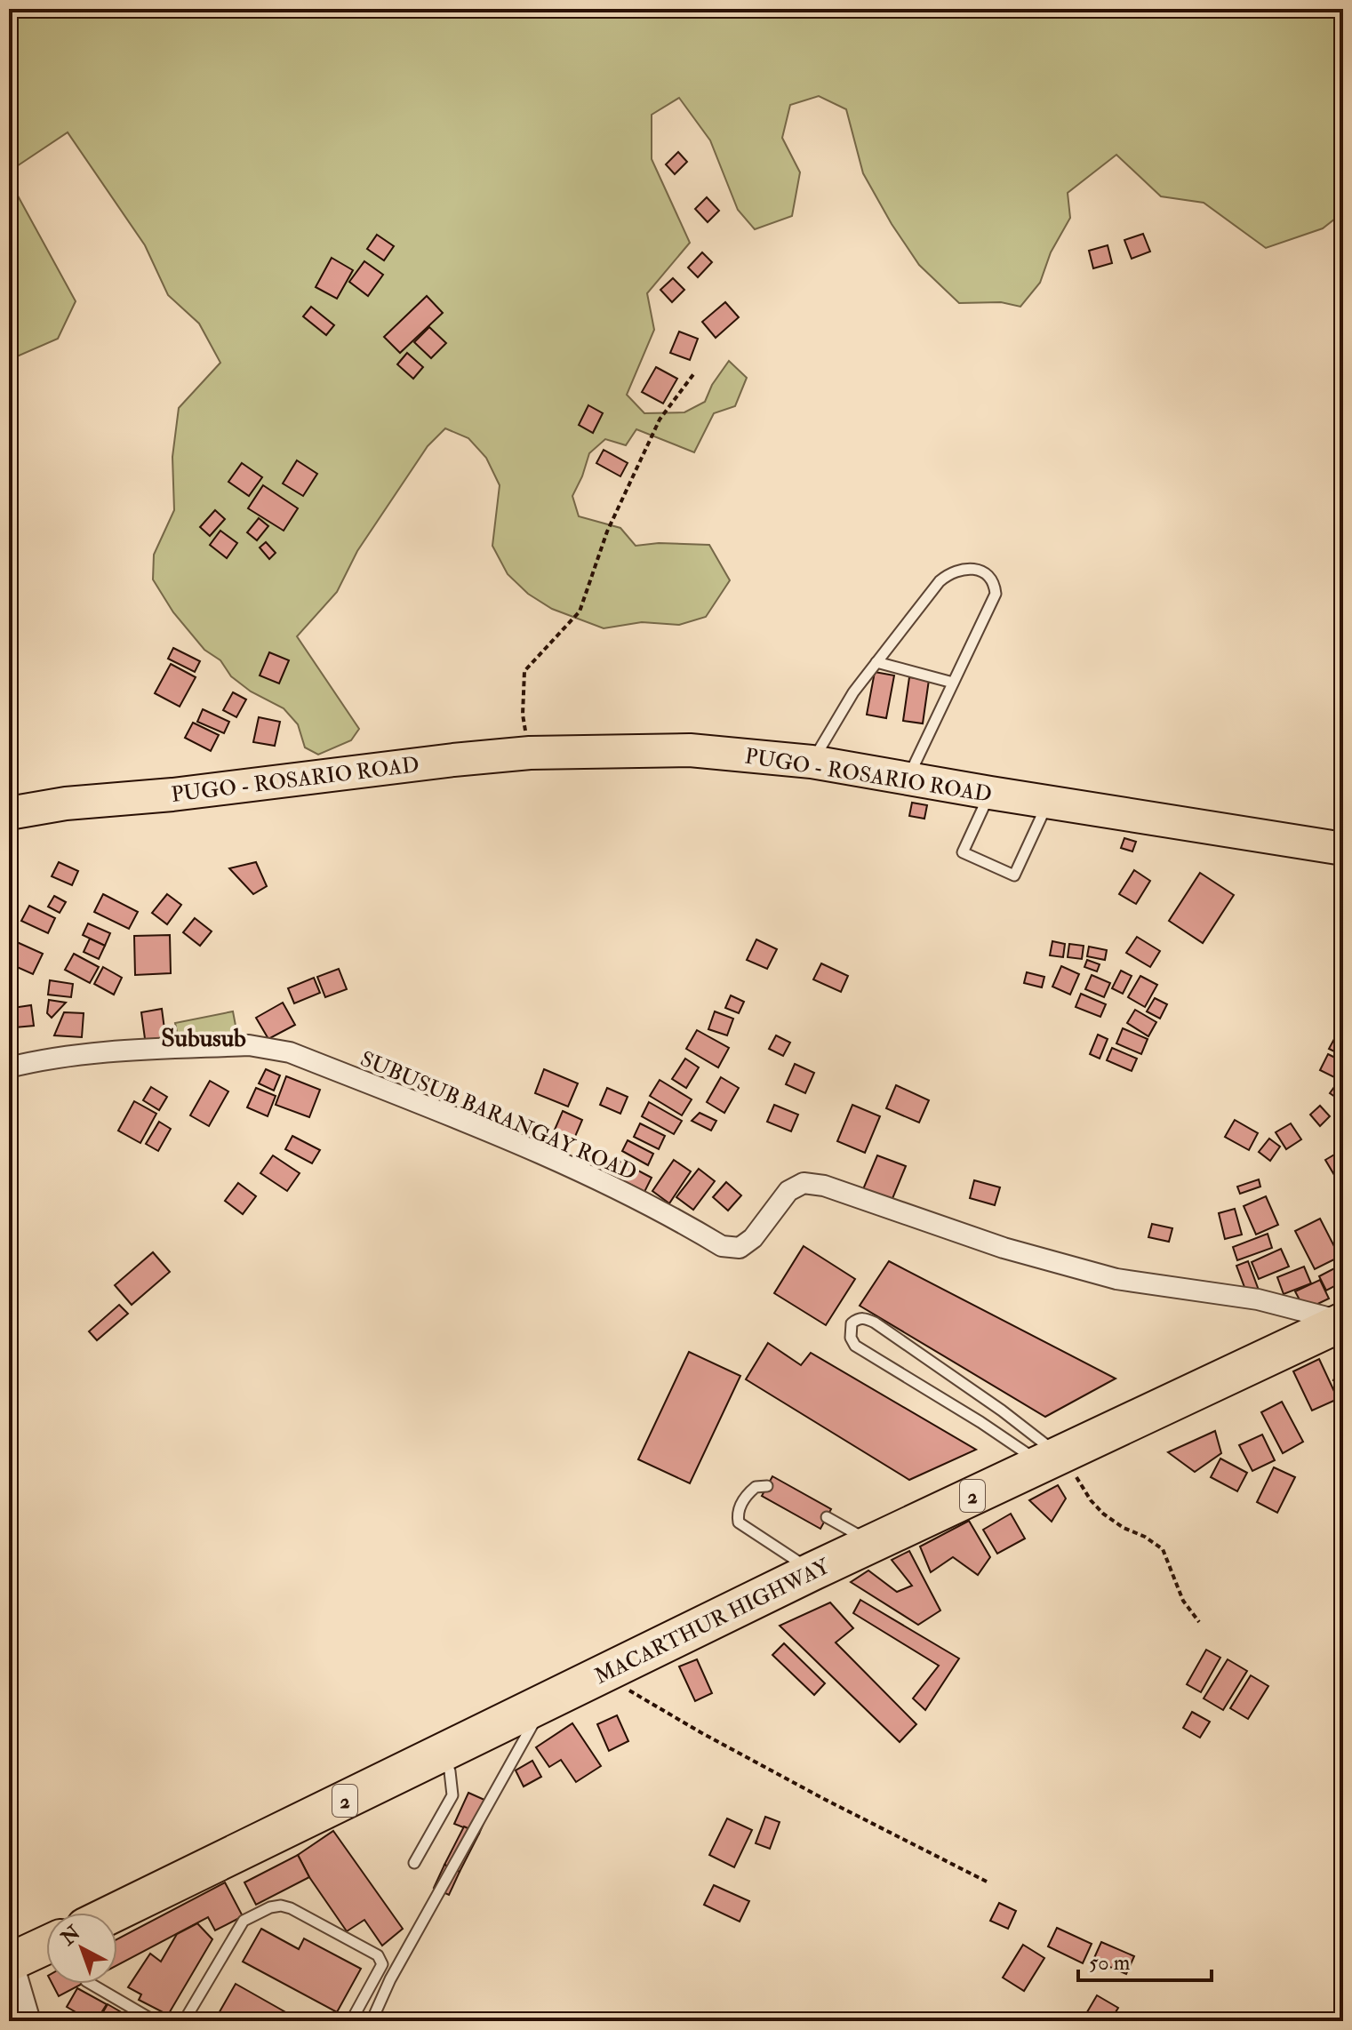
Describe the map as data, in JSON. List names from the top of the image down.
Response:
{
  "streets": {
    "highway": ["2", "MACARTHUR HIGHWAY"],
    "main road": ["PUGO - ROSARIO ROAD"],
    "street": ["SUBUSUB BARANGAY ROAD"]
  },
  "crossings": [
    ["SUBUSUB BARANGAY ROAD", "MACARTHUR HIGHWAY"]
  ],
  "districts": ["Subusub"],
  "scale_bar": "50 m",
  "north": "top left"
}
